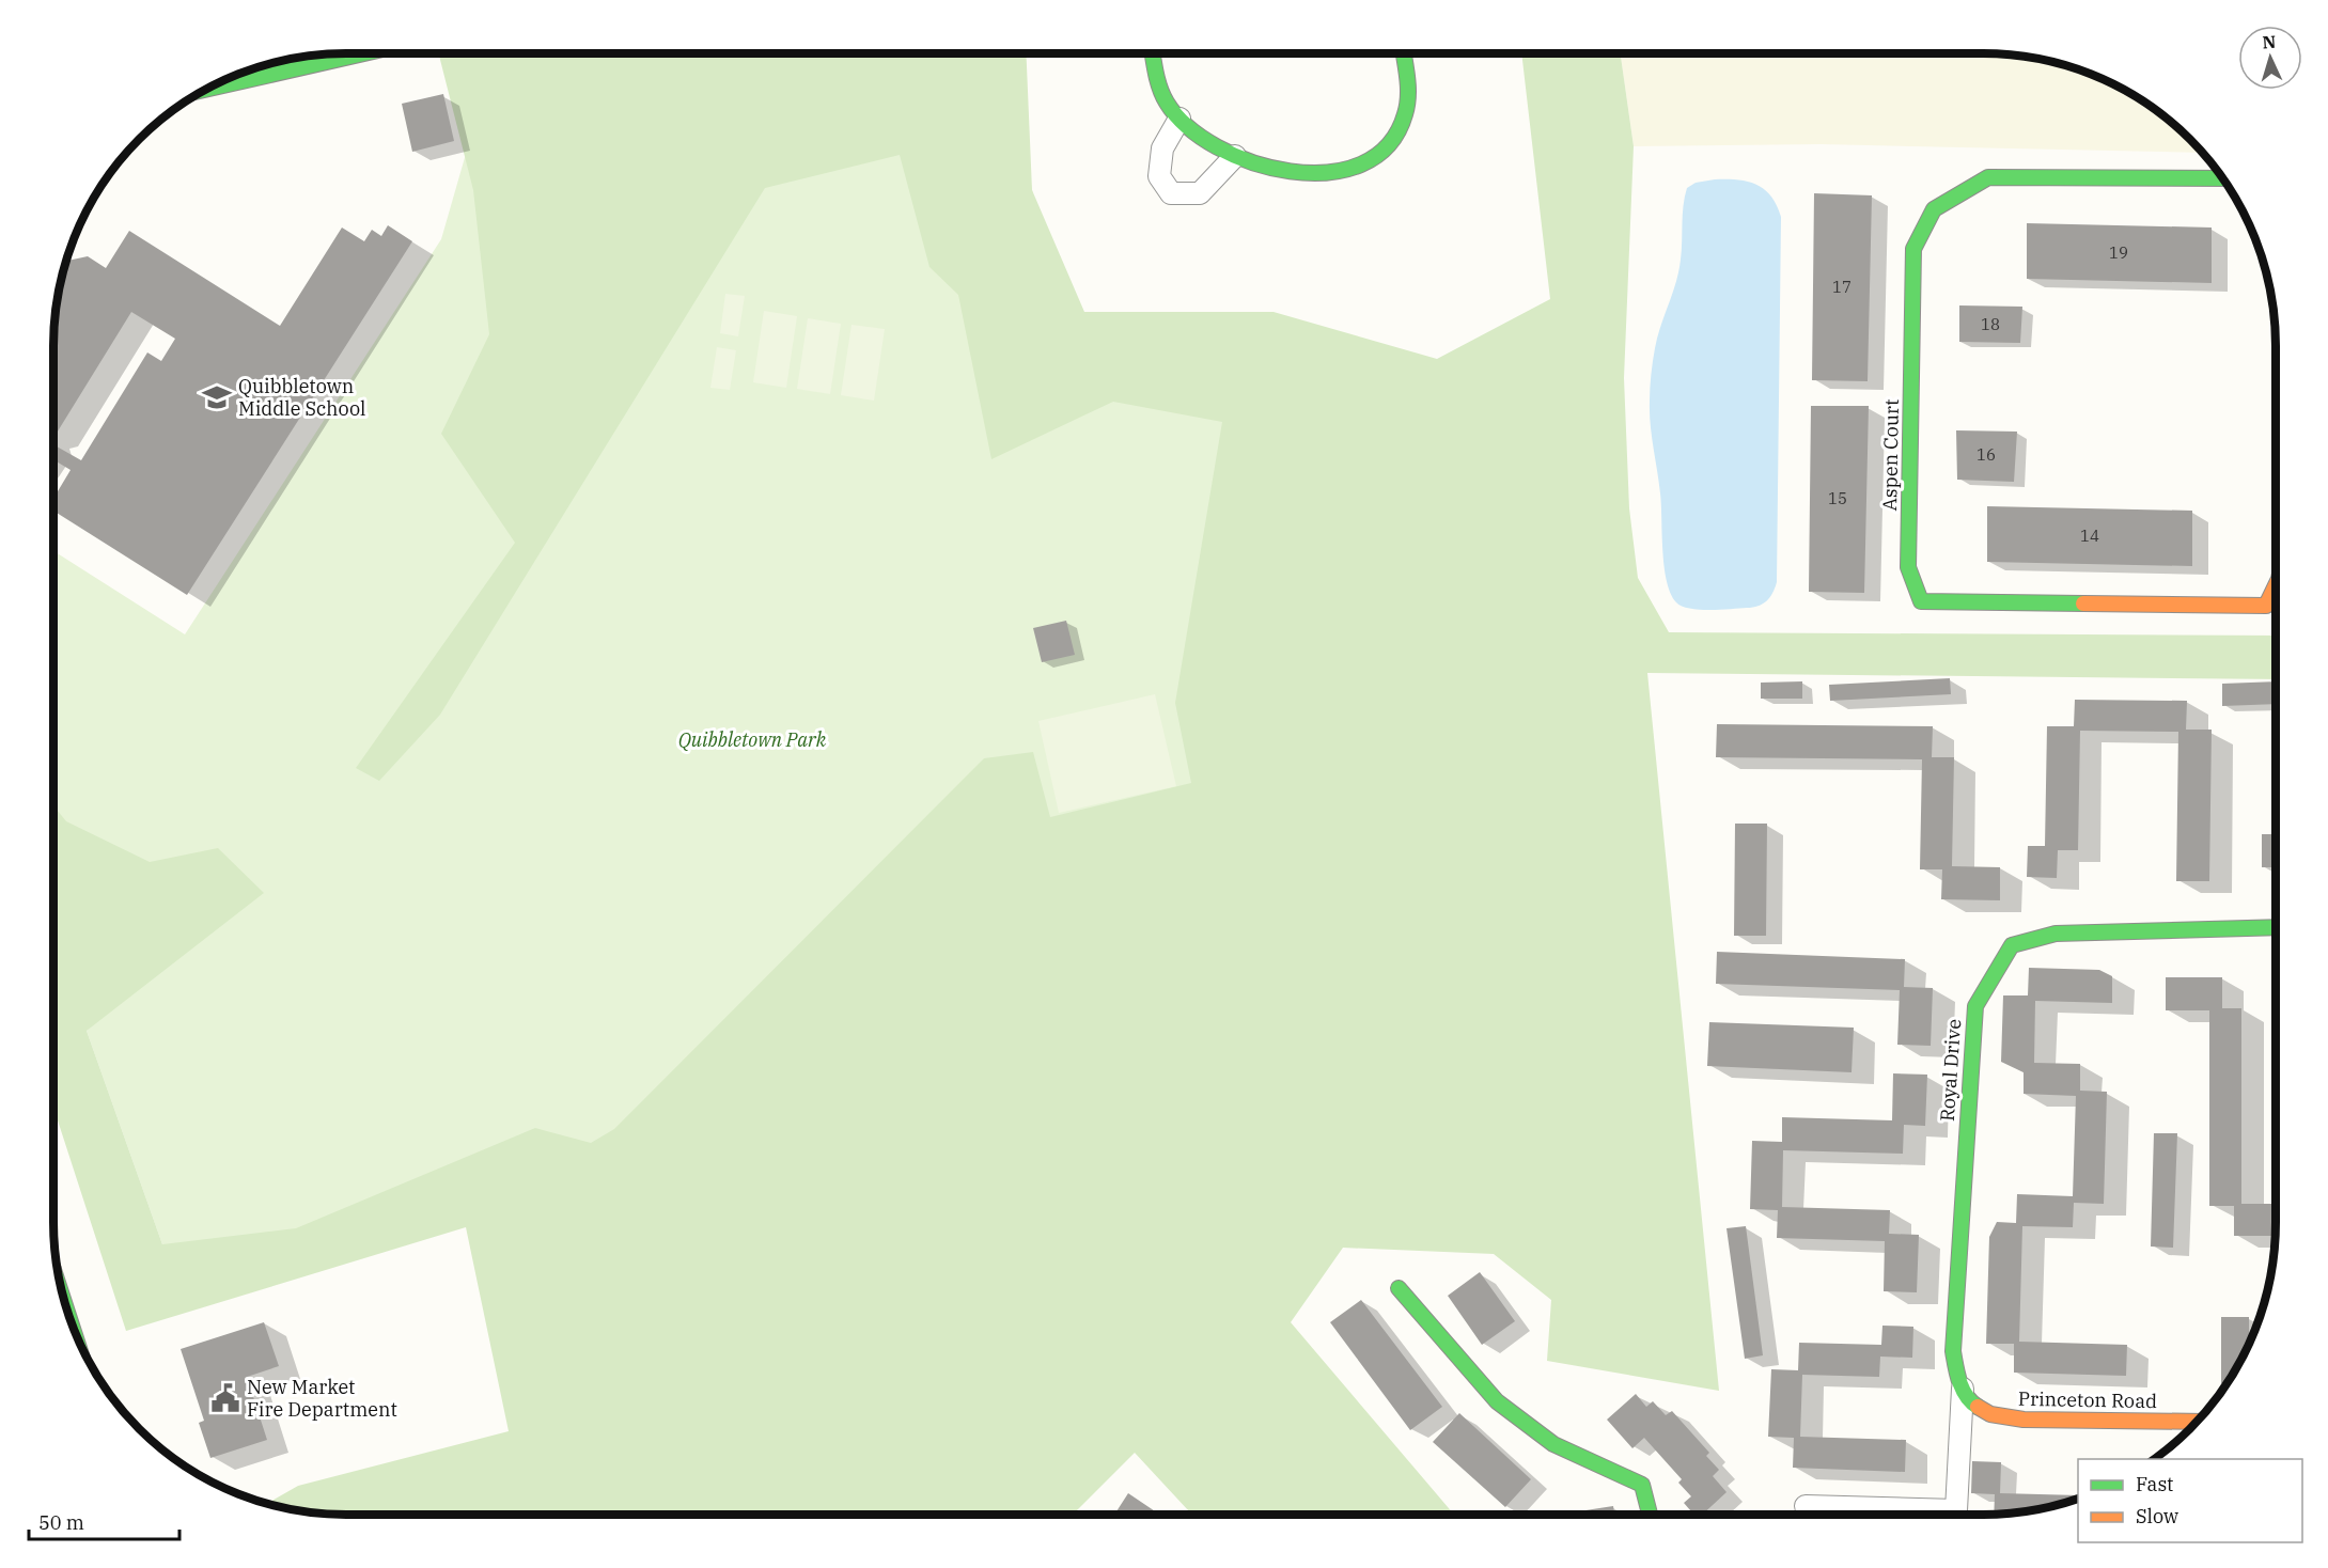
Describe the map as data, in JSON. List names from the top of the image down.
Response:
{
  "streets": {
    "street": ["Aspen Court", "Royal Drive", "Princeton Road"]
  },
  "crossings": [
    ["Royal Drive", "Princeton Road"]
  ],
  "parks": ["Quibbletown Park"],
  "places": {
    "school or university": ["Quibbletown Middle School"],
    "public building": ["New Market Fire Department"]
  },
  "house_numbers": [
    "19",
    "17",
    "18",
    "16",
    "15",
    "14"
  ],
  "legend": ["Fast", "Slow"],
  "scale_bar": "50 m",
  "north": "top"
}
